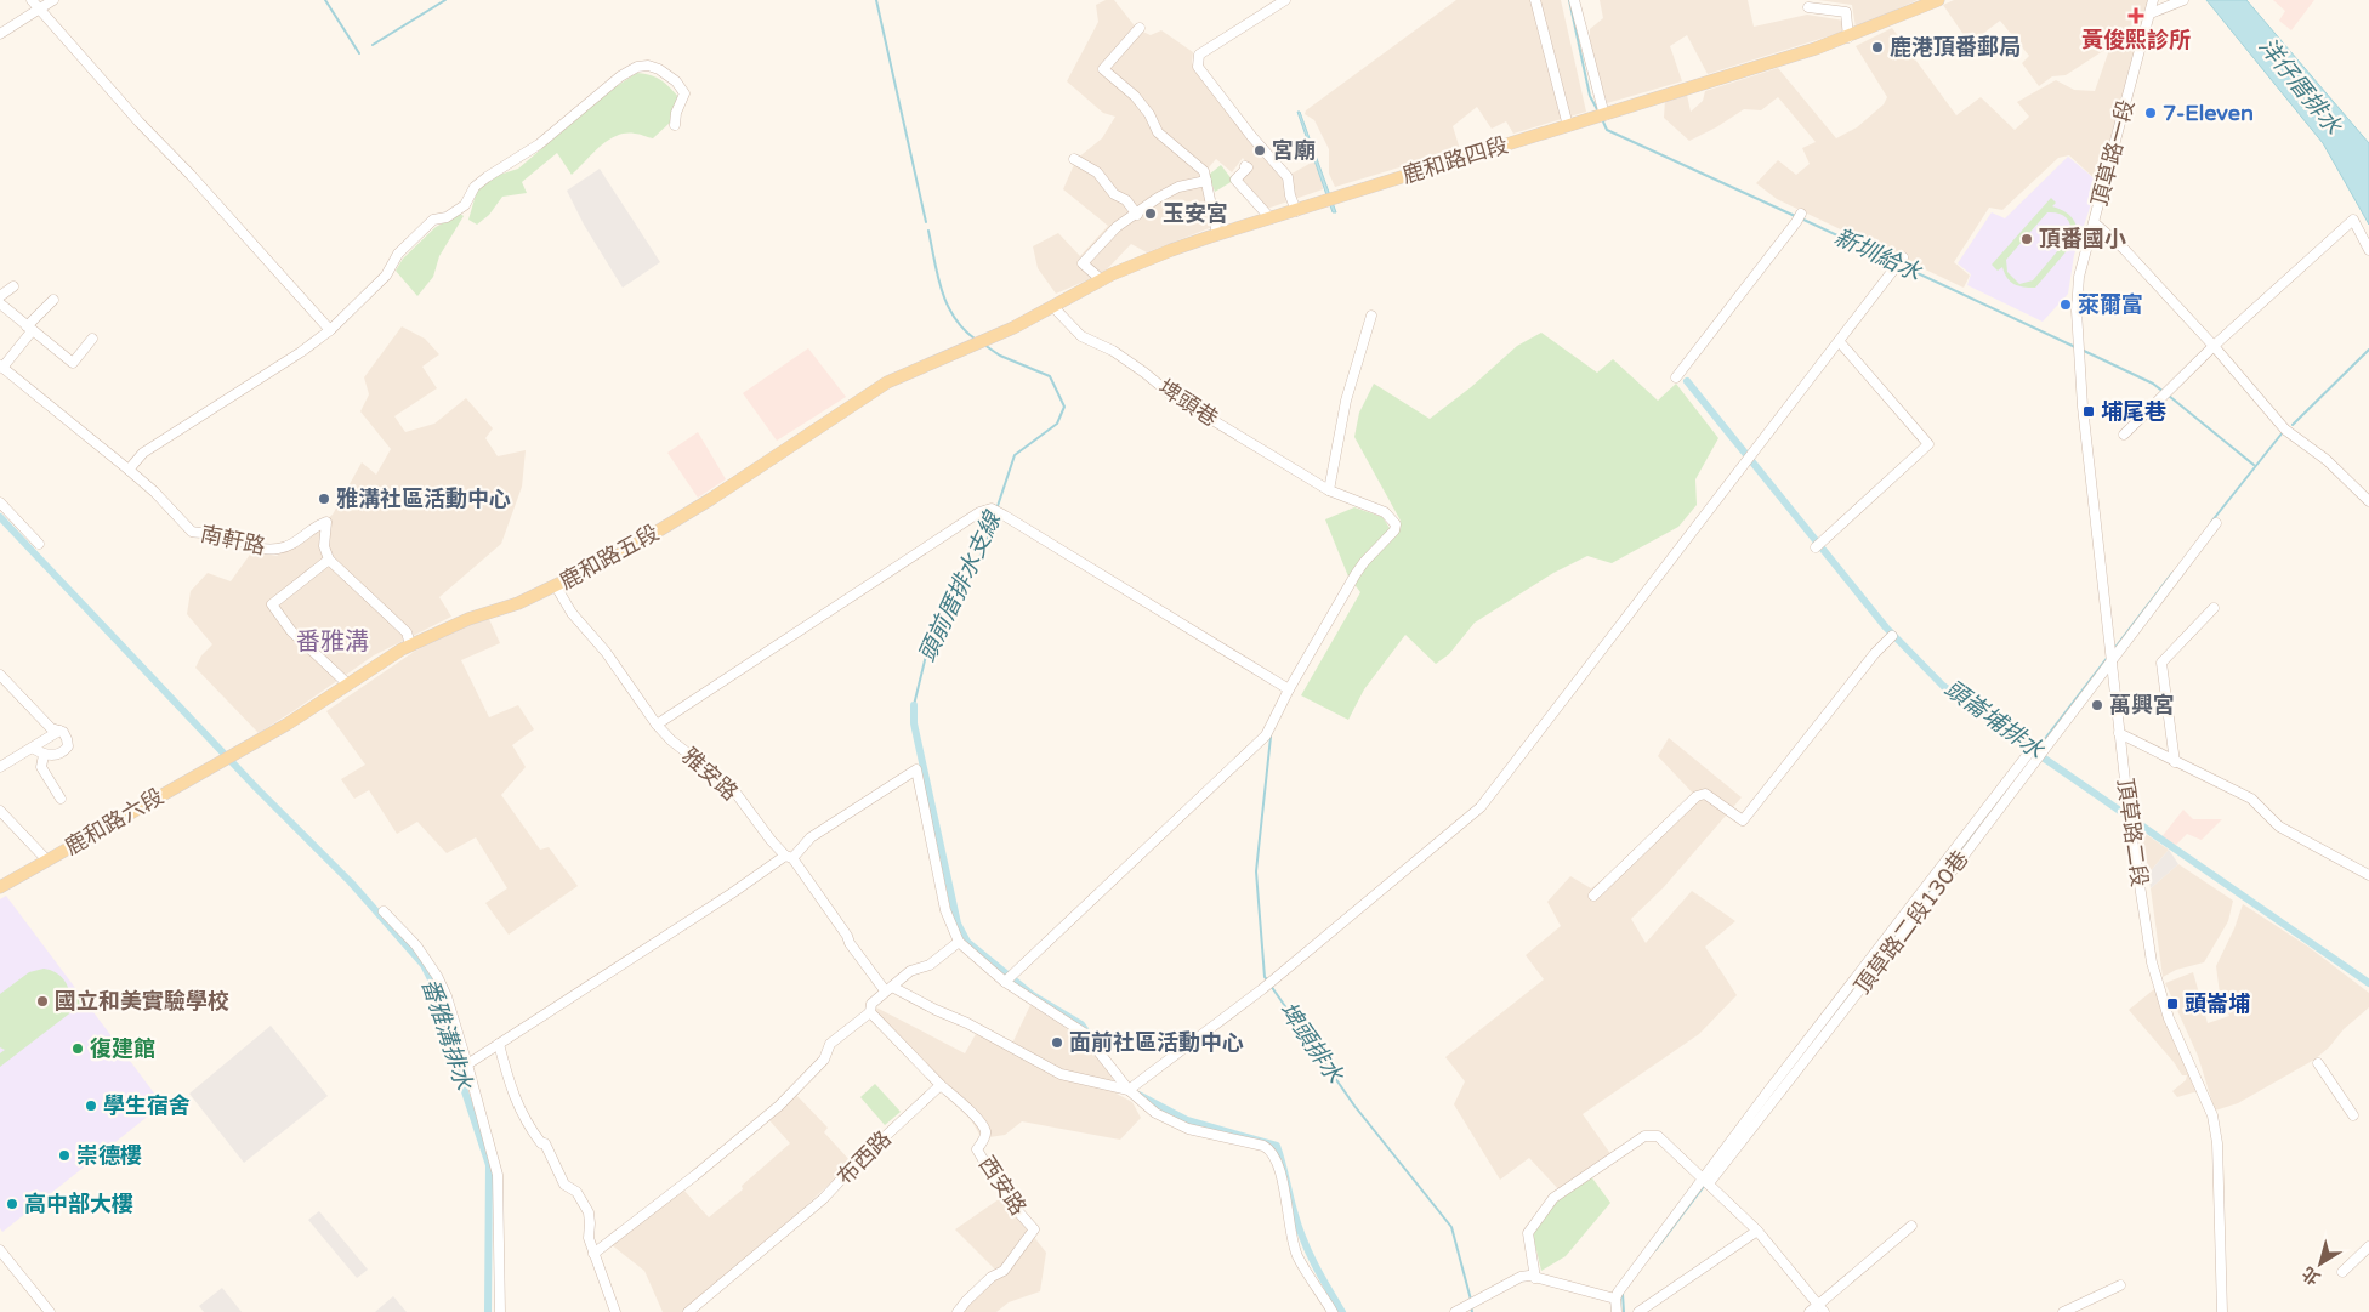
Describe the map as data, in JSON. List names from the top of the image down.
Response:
{
  "streets": {
    "main road": ["鹿和路四段", "鹿和路五段", "鹿和路六段"],
    "street": [
      "頂草路一段",
      "埤頭巷",
      "南軒路",
      "雅安路",
      "頂草路二段",
      "頂草路二段130巷",
      "布西路",
      "西安路"
    ]
  },
  "crossings": [
    ["頂草路一段", "頂草路二段"],
    ["鹿和路四段", "埤頭巷"],
    ["鹿和路四段", "鹿和路五段"],
    ["鹿和路五段", "雅安路"],
    ["鹿和路五段", "鹿和路六段"],
    ["頂草路二段", "頂草路二段130巷"],
    ["布西路", "西安路"]
  ],
  "districts": ["番雅溝"],
  "water": [
    "洋仔厝排水",
    "新圳給水",
    "頭前厝排水支線",
    "頭崙埔排水",
    "番雅溝排水",
    "埤頭排水"
  ],
  "places": {
    "health": ["黃俊熙診所"],
    "other": [
      "鹿港頂番郵局",
      "7-Eleven",
      "宮廟",
      "玉安宮",
      "頂番國小",
      "萊爾富",
      "雅溝社區活動中心",
      "萬興宮",
      "國立和美實驗學校",
      "面前社區活動中心",
      "復建館",
      "學生宿舍",
      "崇德樓",
      "高中部大樓"
    ],
    "transit": ["埔尾巷", "頭崙埔"]
  },
  "north": "bottom left"
}
